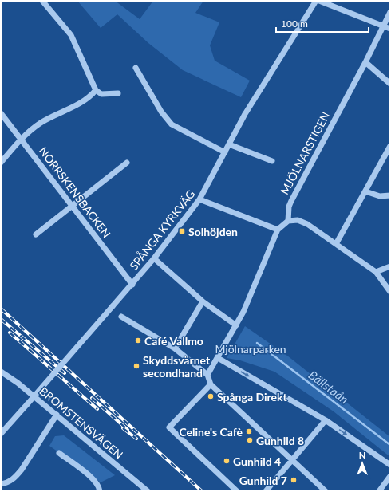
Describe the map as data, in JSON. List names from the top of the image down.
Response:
{
  "streets": {
    "street": [
      "MJÖLNARSTIGEN",
      "NORRSKENSBACKEN",
      "SPÅNGA KYRKVÄG",
      "BROMSTENSVÄGEN"
    ]
  },
  "crossings": [
    ["NORRSKENSBACKEN", "SPÅNGA KYRKVÄG"]
  ],
  "water": ["Bällstaån"],
  "parks": ["Mjölnarparken"],
  "places": {
    "transit": ["Solhöjden"],
    "other": [
      "Café Vallmo",
      "Skyddsvärnet secondhand",
      "Spånga Direkt",
      "Celine's Cafè",
      "Gunhild 8",
      "Gunhild 4",
      "Gunhild 7"
    ]
  },
  "scale_bar": "100 m",
  "north": "top"
}
